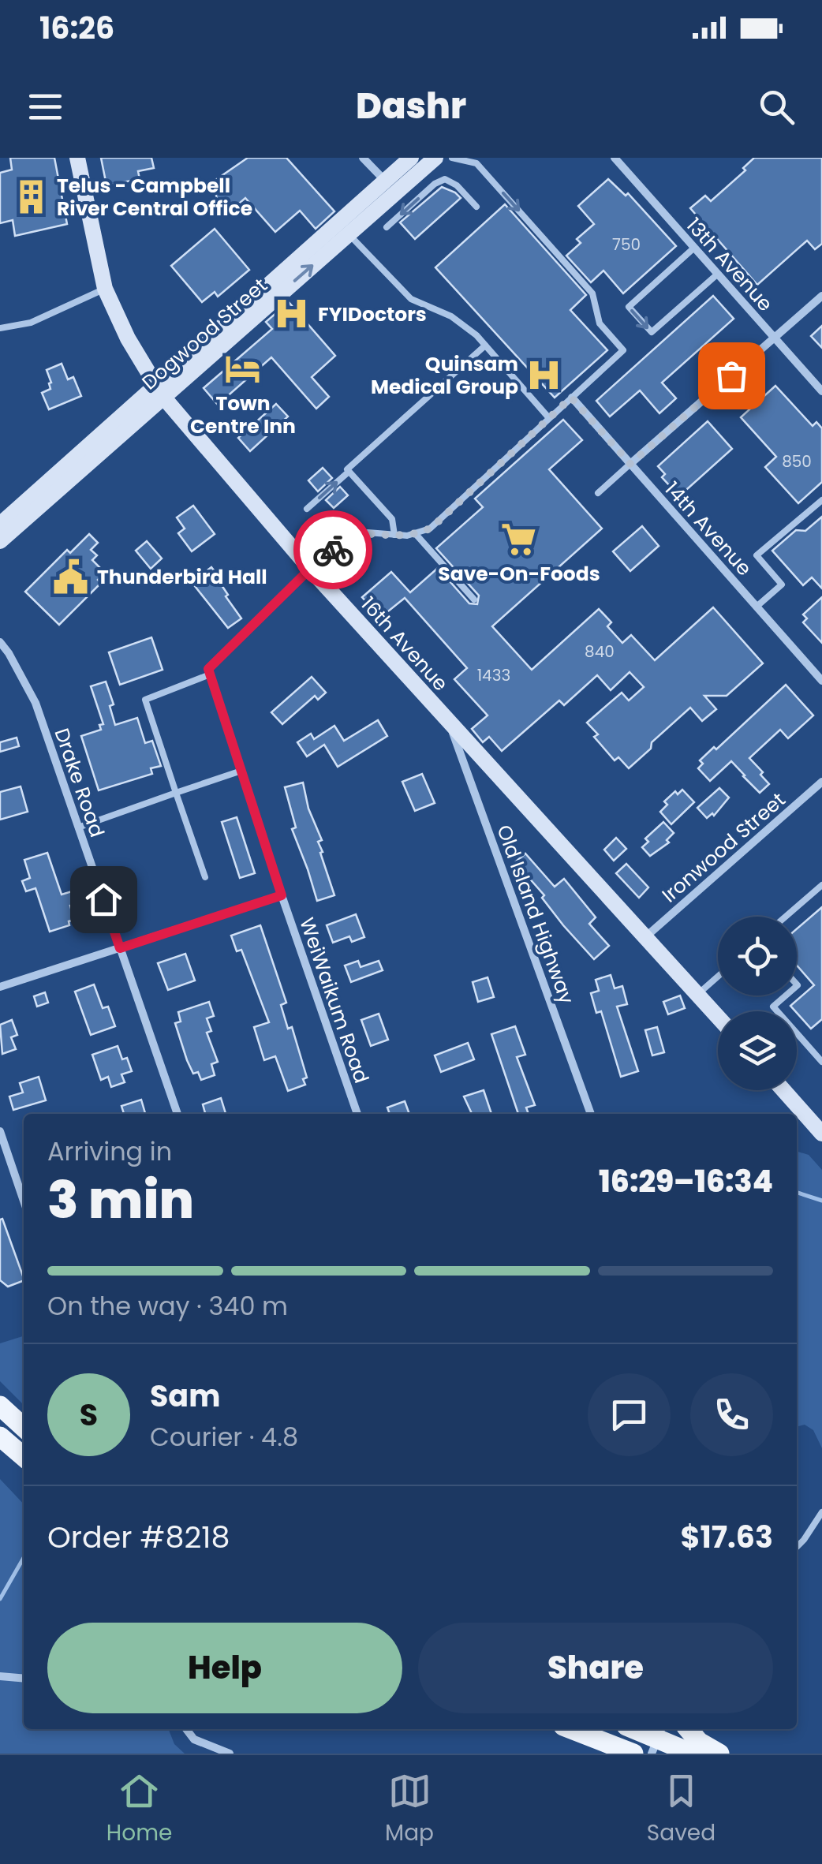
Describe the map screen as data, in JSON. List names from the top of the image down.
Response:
{
  "streets": {
    "street": [
      "13th Avenue",
      "Dogwood Street",
      "14th Avenue",
      "16th Avenue",
      "Drake Road",
      "Ironwood Street",
      "Old Island Highway",
      "WeiWaikum Road"
    ]
  },
  "crossings": [
    ["Dogwood Street", "16th Avenue"],
    ["16th Avenue", "Ironwood Street"],
    ["16th Avenue", "Old Island Highway"]
  ],
  "places": {
    "building": ["Telus - Campbell River Central Office"],
    "hospital": ["FYIDoctors", "Quinsam Medical Group"],
    "hotel": ["Town Centre Inn"],
    "supermarket": ["Save-On-Foods"],
    "public building": ["Thunderbird Hall"]
  },
  "house_numbers": [
    "750",
    "850",
    "840",
    "1433"
  ],
  "page": {
    "status": "16:26",
    "header": "Dashr",
    "heading": ["3 min", "Arriving in", "16:29–16:34"],
    "panel": [
      "Sam",
      "Courier · 4.8",
      "Order #8218",
      "$17.63"
    ],
    "bar": "On the way · 340 m",
    "round": "S",
    "buttons": ["Help", "Share"],
    "tabs": ["Home", "Map", "Saved"]
  }
}
